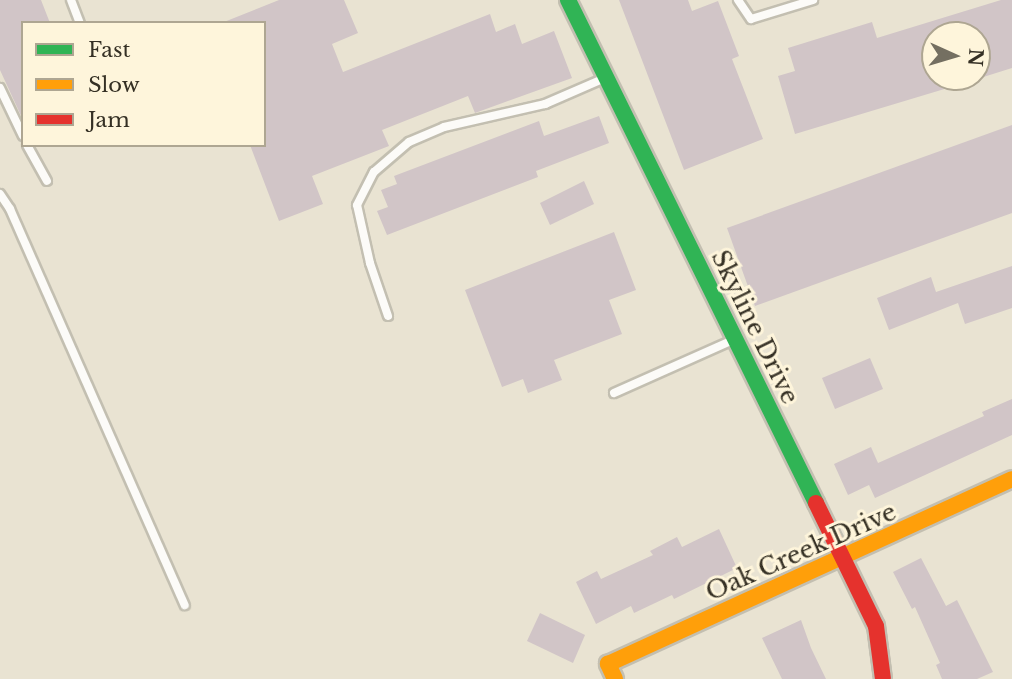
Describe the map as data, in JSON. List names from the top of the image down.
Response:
{
  "streets": {
    "street": ["Skyline Drive", "Oak Creek Drive"]
  },
  "crossings": [
    ["Skyline Drive", "Oak Creek Drive"]
  ],
  "legend": ["Fast", "Slow", "Jam"],
  "north": "right"
}
